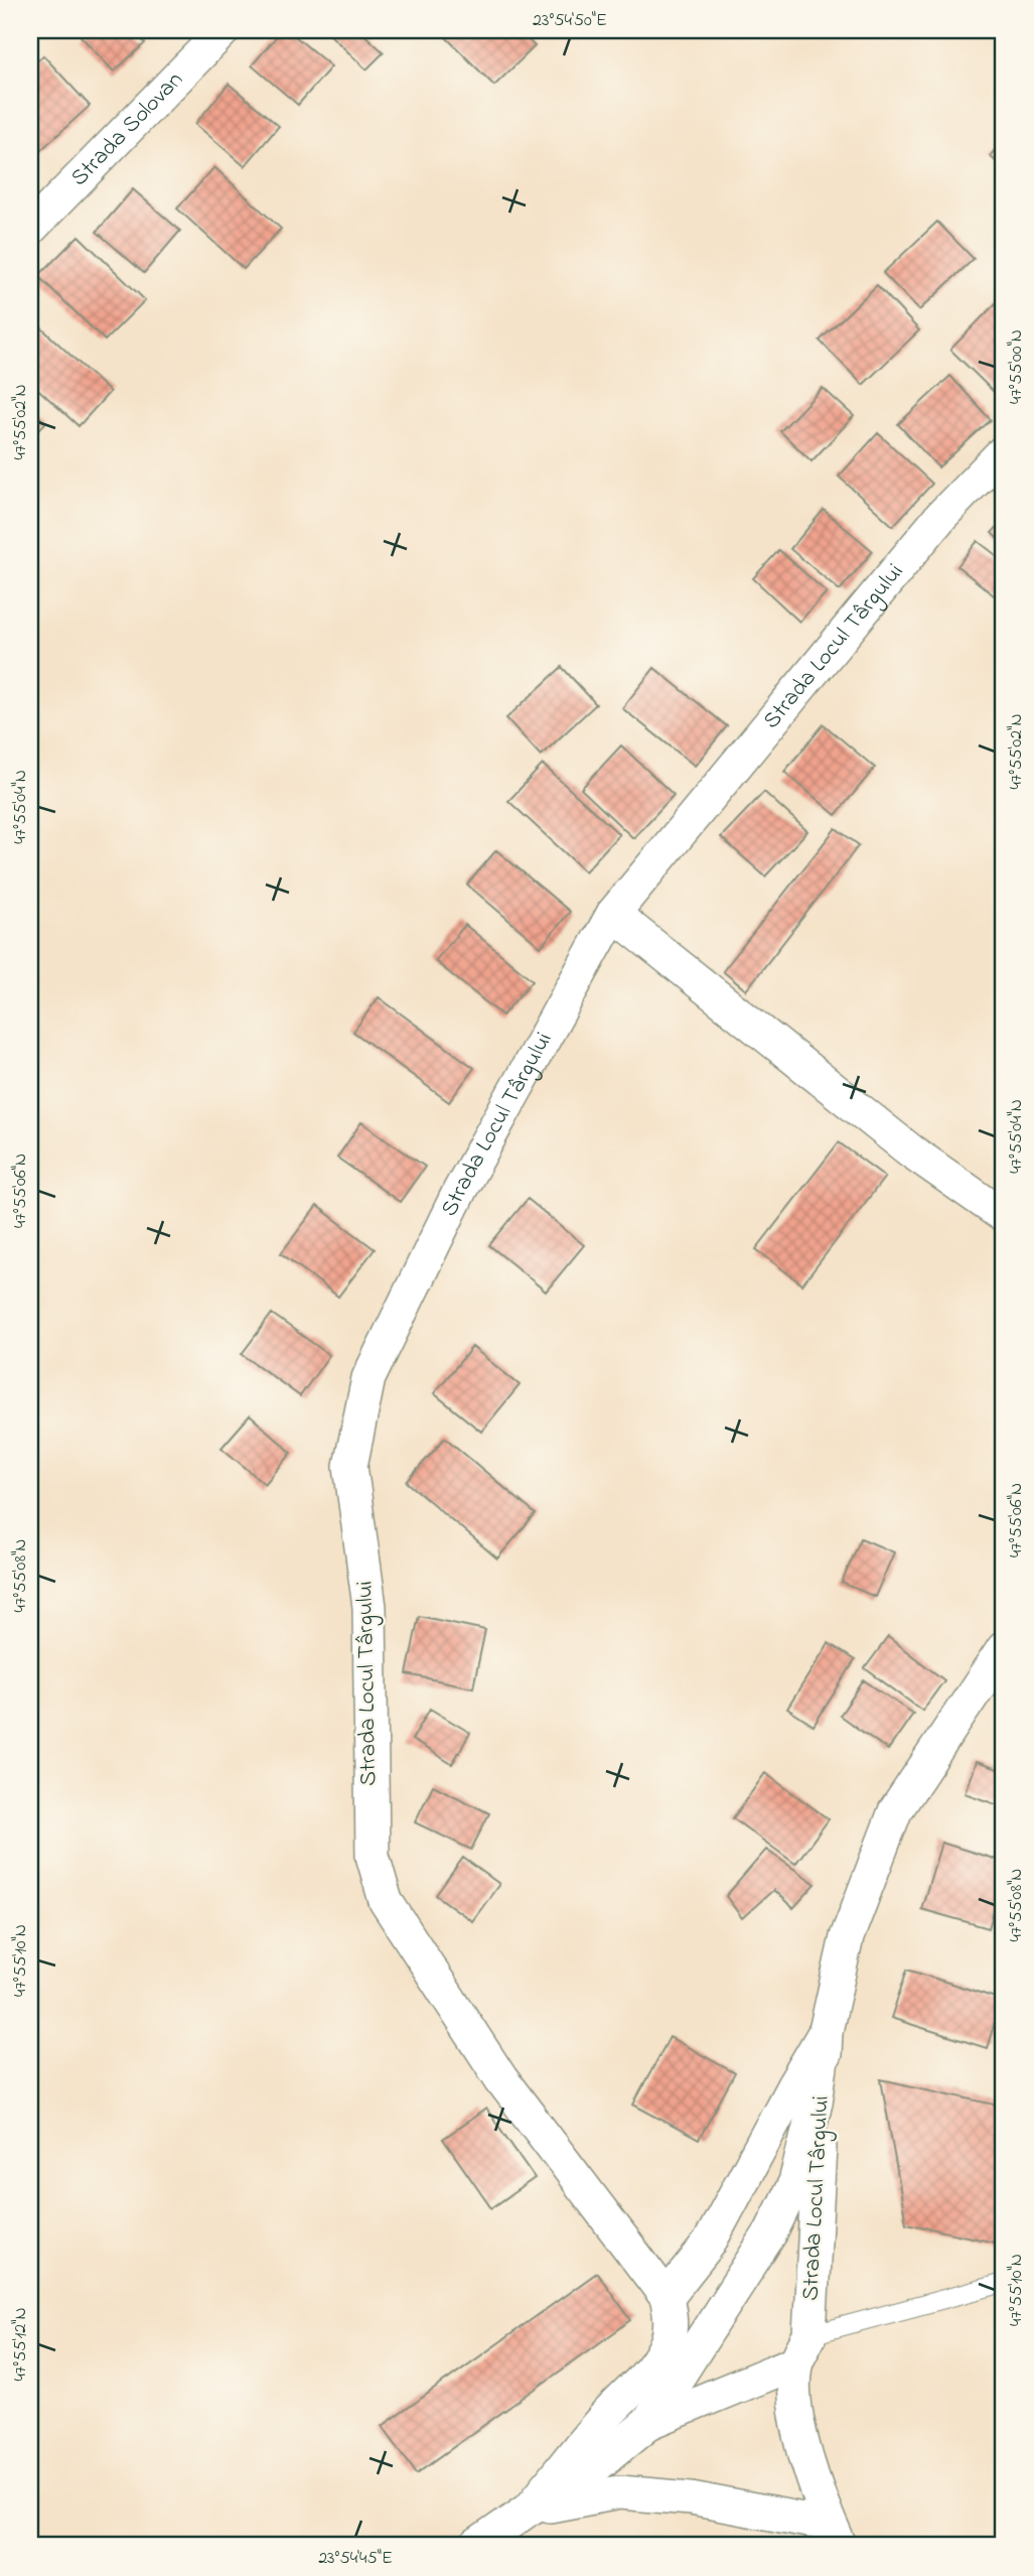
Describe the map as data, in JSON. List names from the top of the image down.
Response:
{
  "streets": {
    "street": ["Strada Solovan", "Strada Locul Târgului"]
  },
  "coordinates": [
    "23°54'50\"E",
    "47°55'00\"N",
    "47°55'02\"N",
    "47°55'04\"N",
    "47°55'06\"N",
    "47°55'08\"N",
    "47°55'10\"N",
    "47°55'12\"N",
    "23°54'45\"E"
  ]
}
